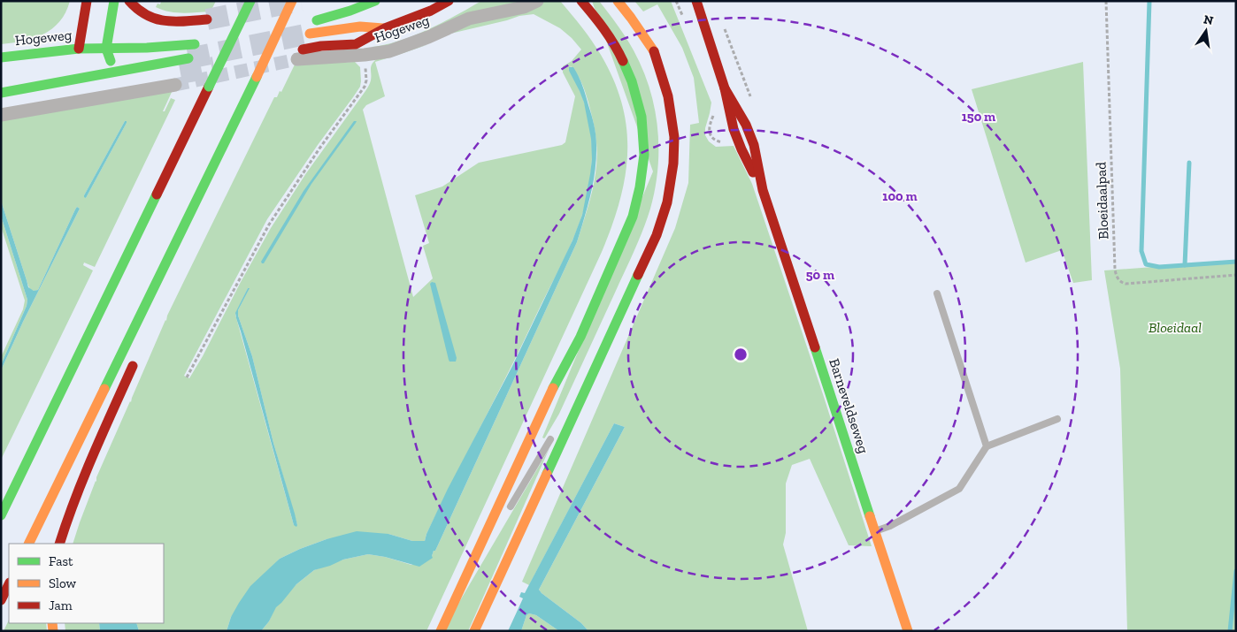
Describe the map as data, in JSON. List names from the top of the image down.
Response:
{
  "streets": {
    "main road": ["Hogeweg", "Barneveldseweg"],
    "path": ["Bloeidaalpad"]
  },
  "parks": ["Bloeidaal"],
  "legend": ["Fast", "Slow", "Jam"],
  "north": "top",
  "rings": ["150 m", "100 m", "50 m"]
}
